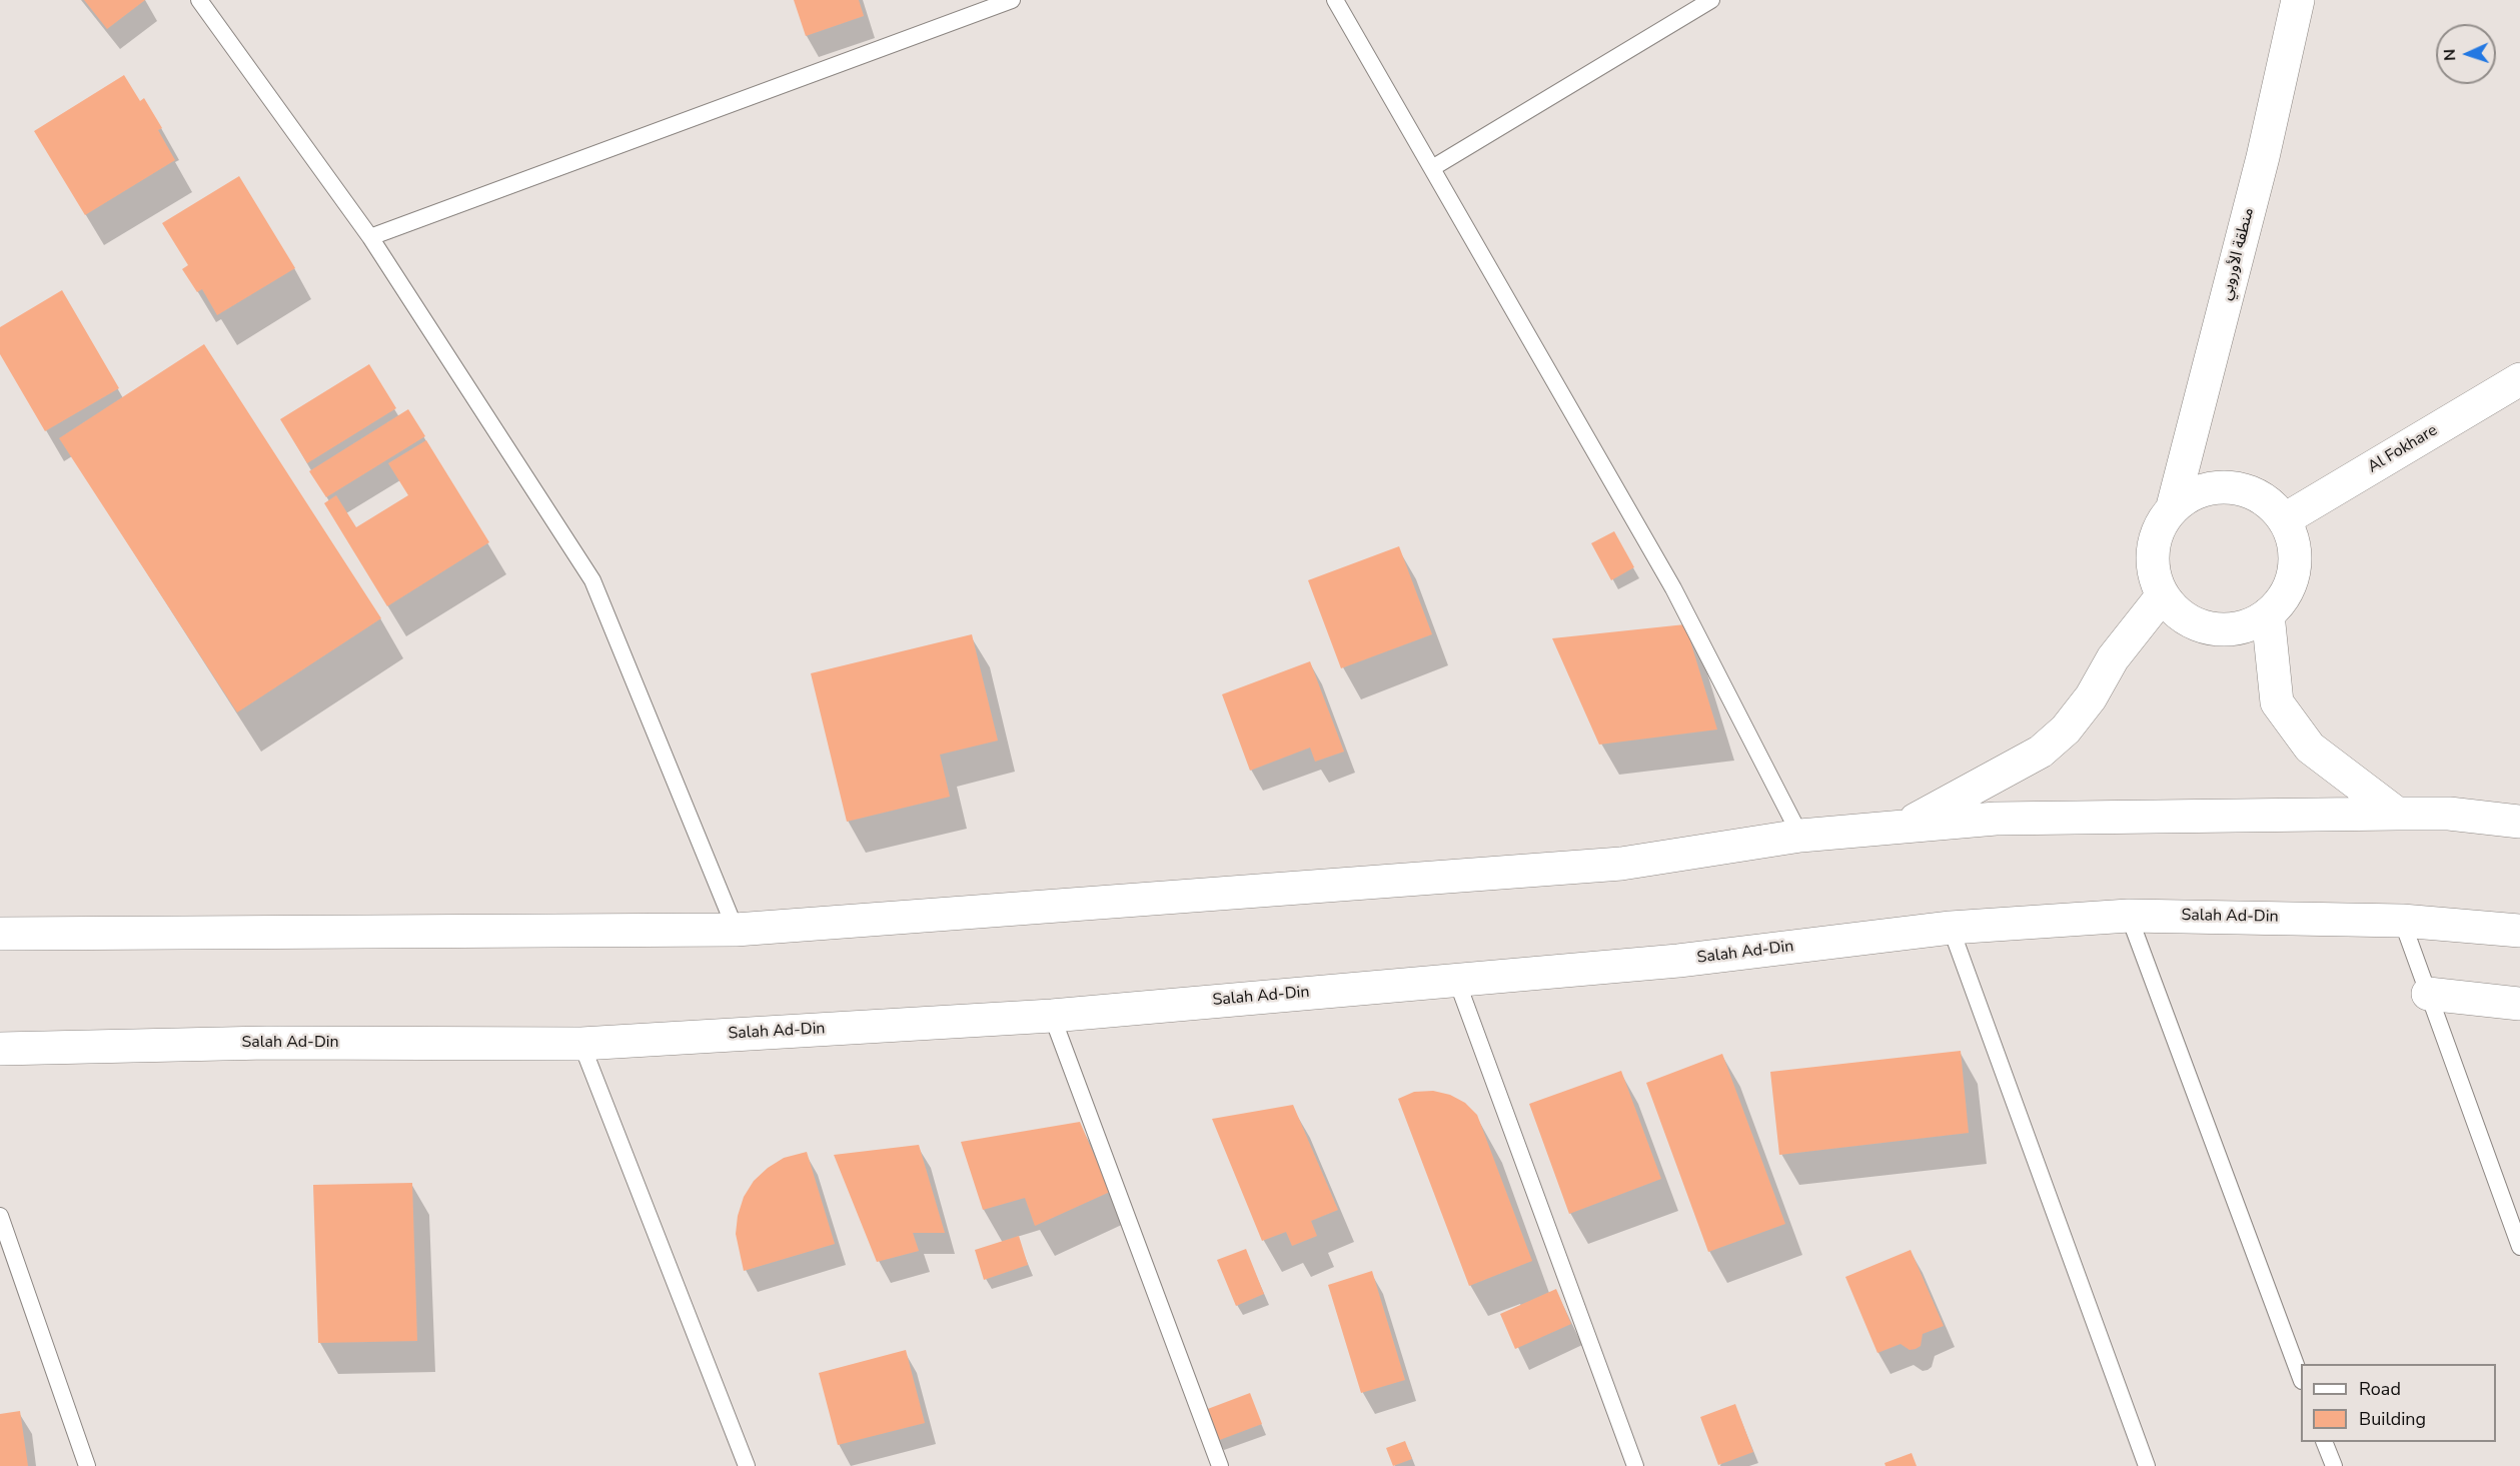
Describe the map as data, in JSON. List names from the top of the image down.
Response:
{
  "streets": {
    "main road": ["منطقة الأوروبي", "Al Fokhare", "Salah Ad-Din"]
  },
  "crossings": [
    ["منطقة الأوروبي", "Al Fokhare"]
  ],
  "legend": ["Road", "Building"],
  "north": "left"
}
